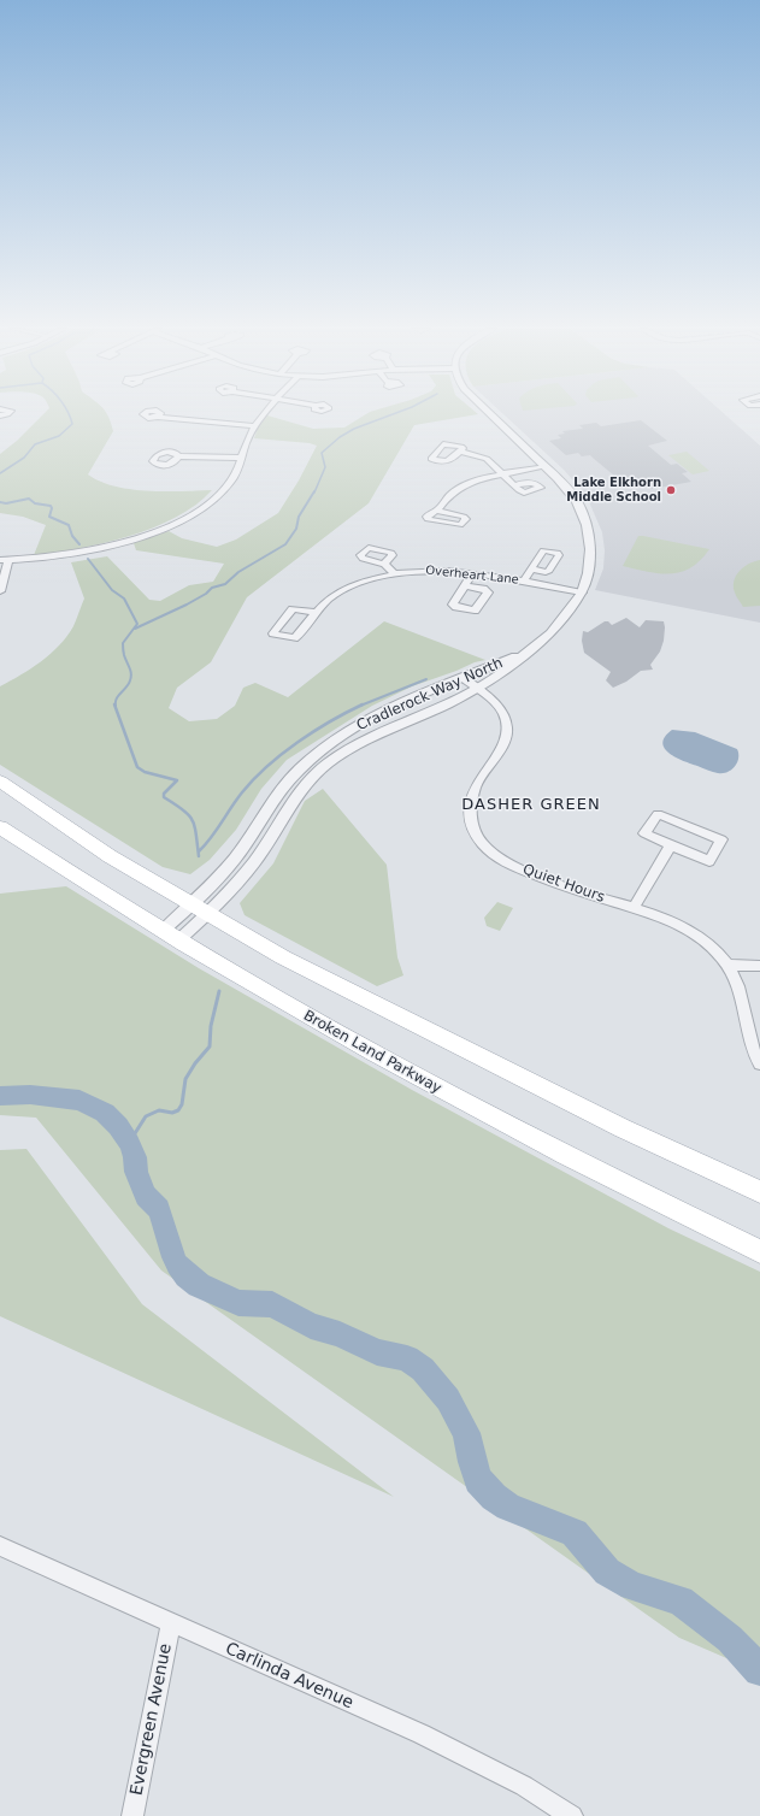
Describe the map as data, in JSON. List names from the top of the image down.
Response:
{
  "streets": {
    "main road": ["Broken Land Parkway"],
    "street": [
      "Overheart Lane",
      "Cradlerock Way North",
      "Quiet Hours",
      "Carlinda Avenue",
      "Evergreen Avenue"
    ]
  },
  "crossings": [
    ["Overheart Lane", "Cradlerock Way North"],
    ["Cradlerock Way North", "Quiet Hours"],
    ["Cradlerock Way North", "Broken Land Parkway"],
    ["Carlinda Avenue", "Evergreen Avenue"]
  ],
  "districts": ["DASHER GREEN"],
  "places": ["Lake Elkhorn Middle School"]
}
